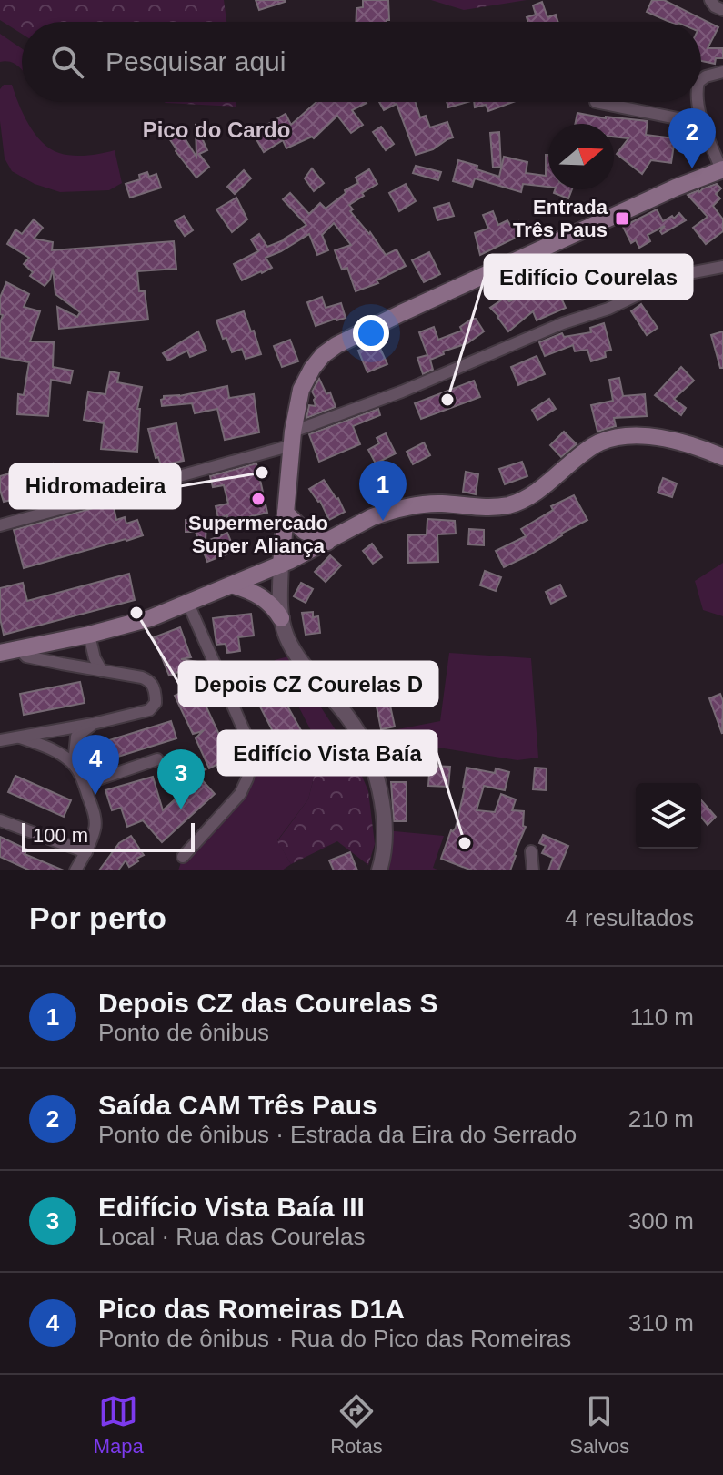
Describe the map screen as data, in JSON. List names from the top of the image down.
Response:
{
  "districts": ["Pico do Cardo"],
  "places": {
    "transit": ["Entrada Três Paus"],
    "other": [
      "Edifício Courelas",
      "Hidromadeira",
      "Supermercado Super Aliança",
      "Depois CZ Courelas D",
      "Edifício Vista Baía"
    ]
  },
  "scale_bar": "100 m",
  "north": "right",
  "page": {
    "search": "Pesquisar aqui",
    "pins": [
      "2",
      "1",
      "4",
      "3"
    ],
    "scale": "100 m",
    "heading": ["Por perto", "4 resultados"],
    "list": [
      {
        "mark": "1",
        "name": "Depois CZ das Courelas S",
        "note": "Ponto de ônibus",
        "value": "110 m"
      },
      {
        "mark": "2",
        "name": "Saída CAM Três Paus",
        "note": "Ponto de ônibus · Estrada da Eira do Serrado",
        "value": "210 m"
      },
      {
        "mark": "3",
        "name": "Edifício Vista Baía III",
        "note": "Local · Rua das Courelas",
        "value": "300 m"
      },
      {
        "mark": "4",
        "name": "Pico das Romeiras D1A",
        "note": "Ponto de ônibus · Rua do Pico das Romeiras",
        "value": "310 m"
      }
    ],
    "nav": ["Mapa", "Rotas", "Salvos"]
  }
}
